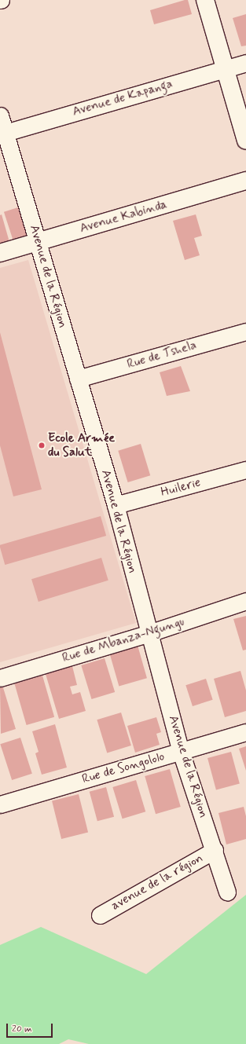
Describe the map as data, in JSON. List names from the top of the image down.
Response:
{
  "streets": {
    "street": [
      "Avenue de Kapanga",
      "Avenue Kabinda",
      "Avenue de la Région",
      "Rue de Tshela",
      "Huilerie",
      "Rue de Mbanza-Ngungu",
      "Rue de Songololo",
      "avenue de la région"
    ]
  },
  "crossings": [
    ["Avenue de Kapanga", "Avenue de la Région"],
    ["Avenue Kabinda", "Avenue de la Région"],
    ["Avenue de la Région", "Rue de Tshela"],
    ["Avenue de la Région", "Huilerie"],
    ["Avenue de la Région", "Rue de Mbanza-Ngungu"],
    ["Avenue de la Région", "Rue de Songololo"],
    ["Avenue de la Région", "avenue de la région"]
  ],
  "places": ["Ecole Armée du Salut"],
  "scale_bar": "20 m"
}
